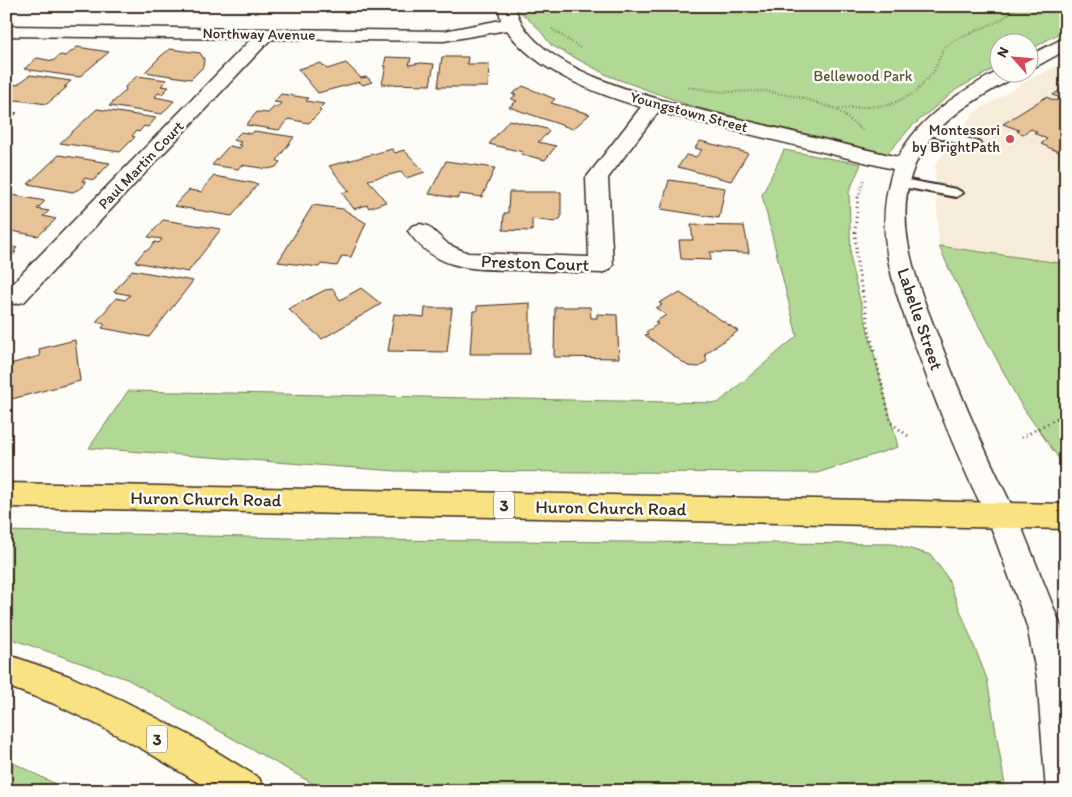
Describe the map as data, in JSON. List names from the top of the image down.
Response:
{
  "streets": {
    "highway": ["Huron Church Road", "3"],
    "street": [
      "Northway Avenue",
      "Youngstown Street",
      "Paul Martin Court",
      "Preston Court",
      "Labelle Street"
    ]
  },
  "crossings": [
    ["Northway Avenue", "Youngstown Street"],
    ["Northway Avenue", "Paul Martin Court"],
    ["Youngstown Street", "Preston Court"],
    ["Youngstown Street", "Labelle Street"],
    ["Labelle Street", "Huron Church Road"]
  ],
  "parks": ["Bellewood Park"],
  "places": ["Montessori by BrightPath"],
  "north": "top left"
}
